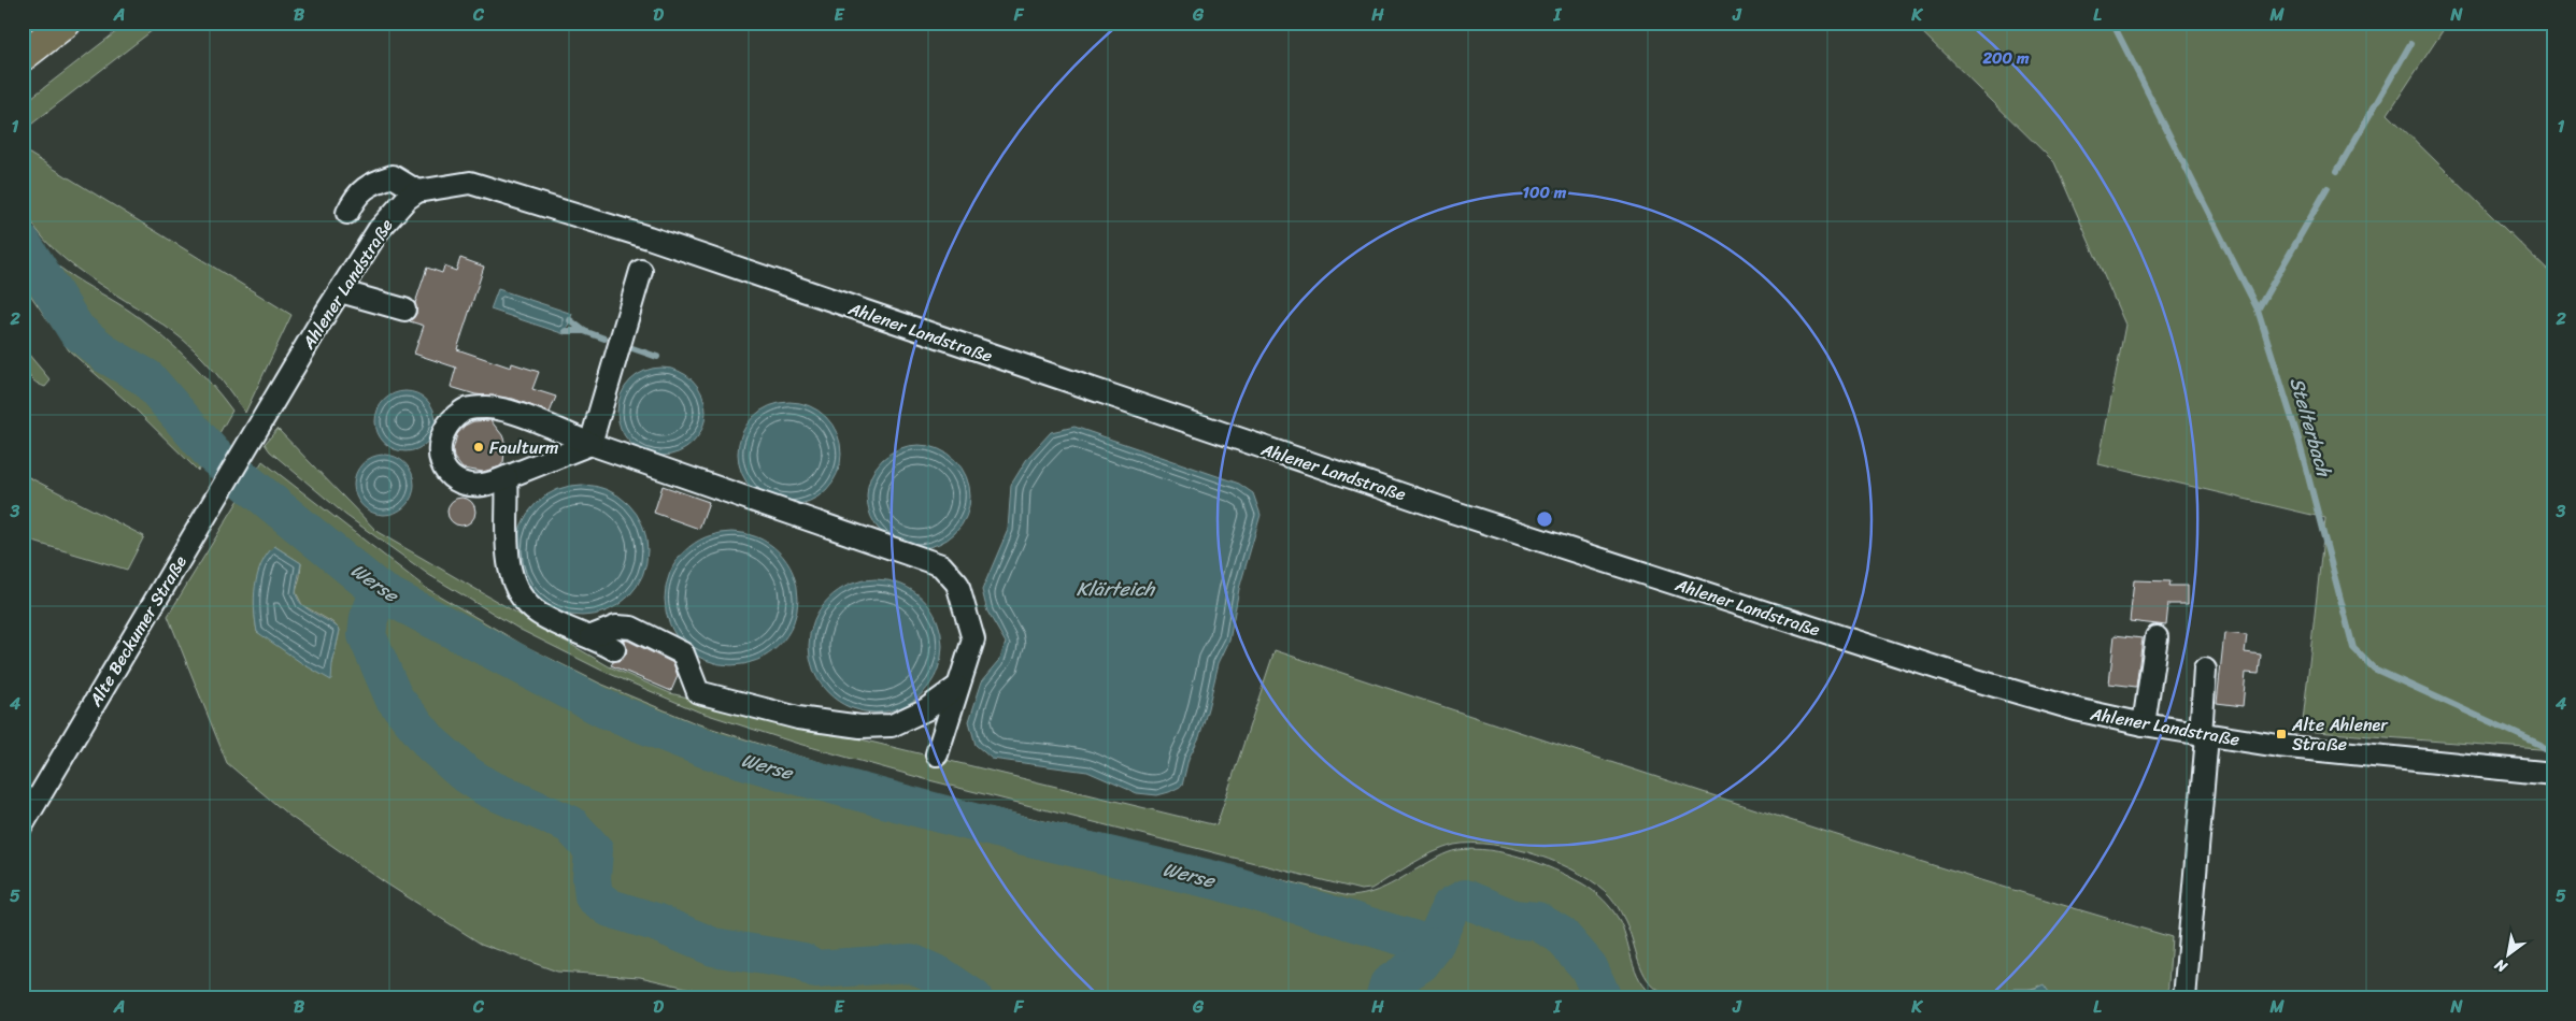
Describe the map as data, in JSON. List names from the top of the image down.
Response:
{
  "streets": {
    "street": ["Ahlener Landstraße", "Alte Beckumer Straße"]
  },
  "crossings": [
    ["Ahlener Landstraße", "Alte Beckumer Straße"]
  ],
  "water": ["Stelterbach", "Werse", "Klärteich"],
  "places": {
    "other": ["Faulturm"],
    "transit": ["Alte Ahlener Straße"]
  },
  "north": "bottom left",
  "grid": {
    "columns": [
      "A",
      "B",
      "C",
      "D",
      "E",
      "F",
      "G",
      "H",
      "I",
      "J",
      "K",
      "L",
      "M",
      "N"
    ],
    "rows": [
      "1",
      "2",
      "3",
      "4",
      "5"
    ]
  },
  "rings": ["200 m", "100 m"]
}
